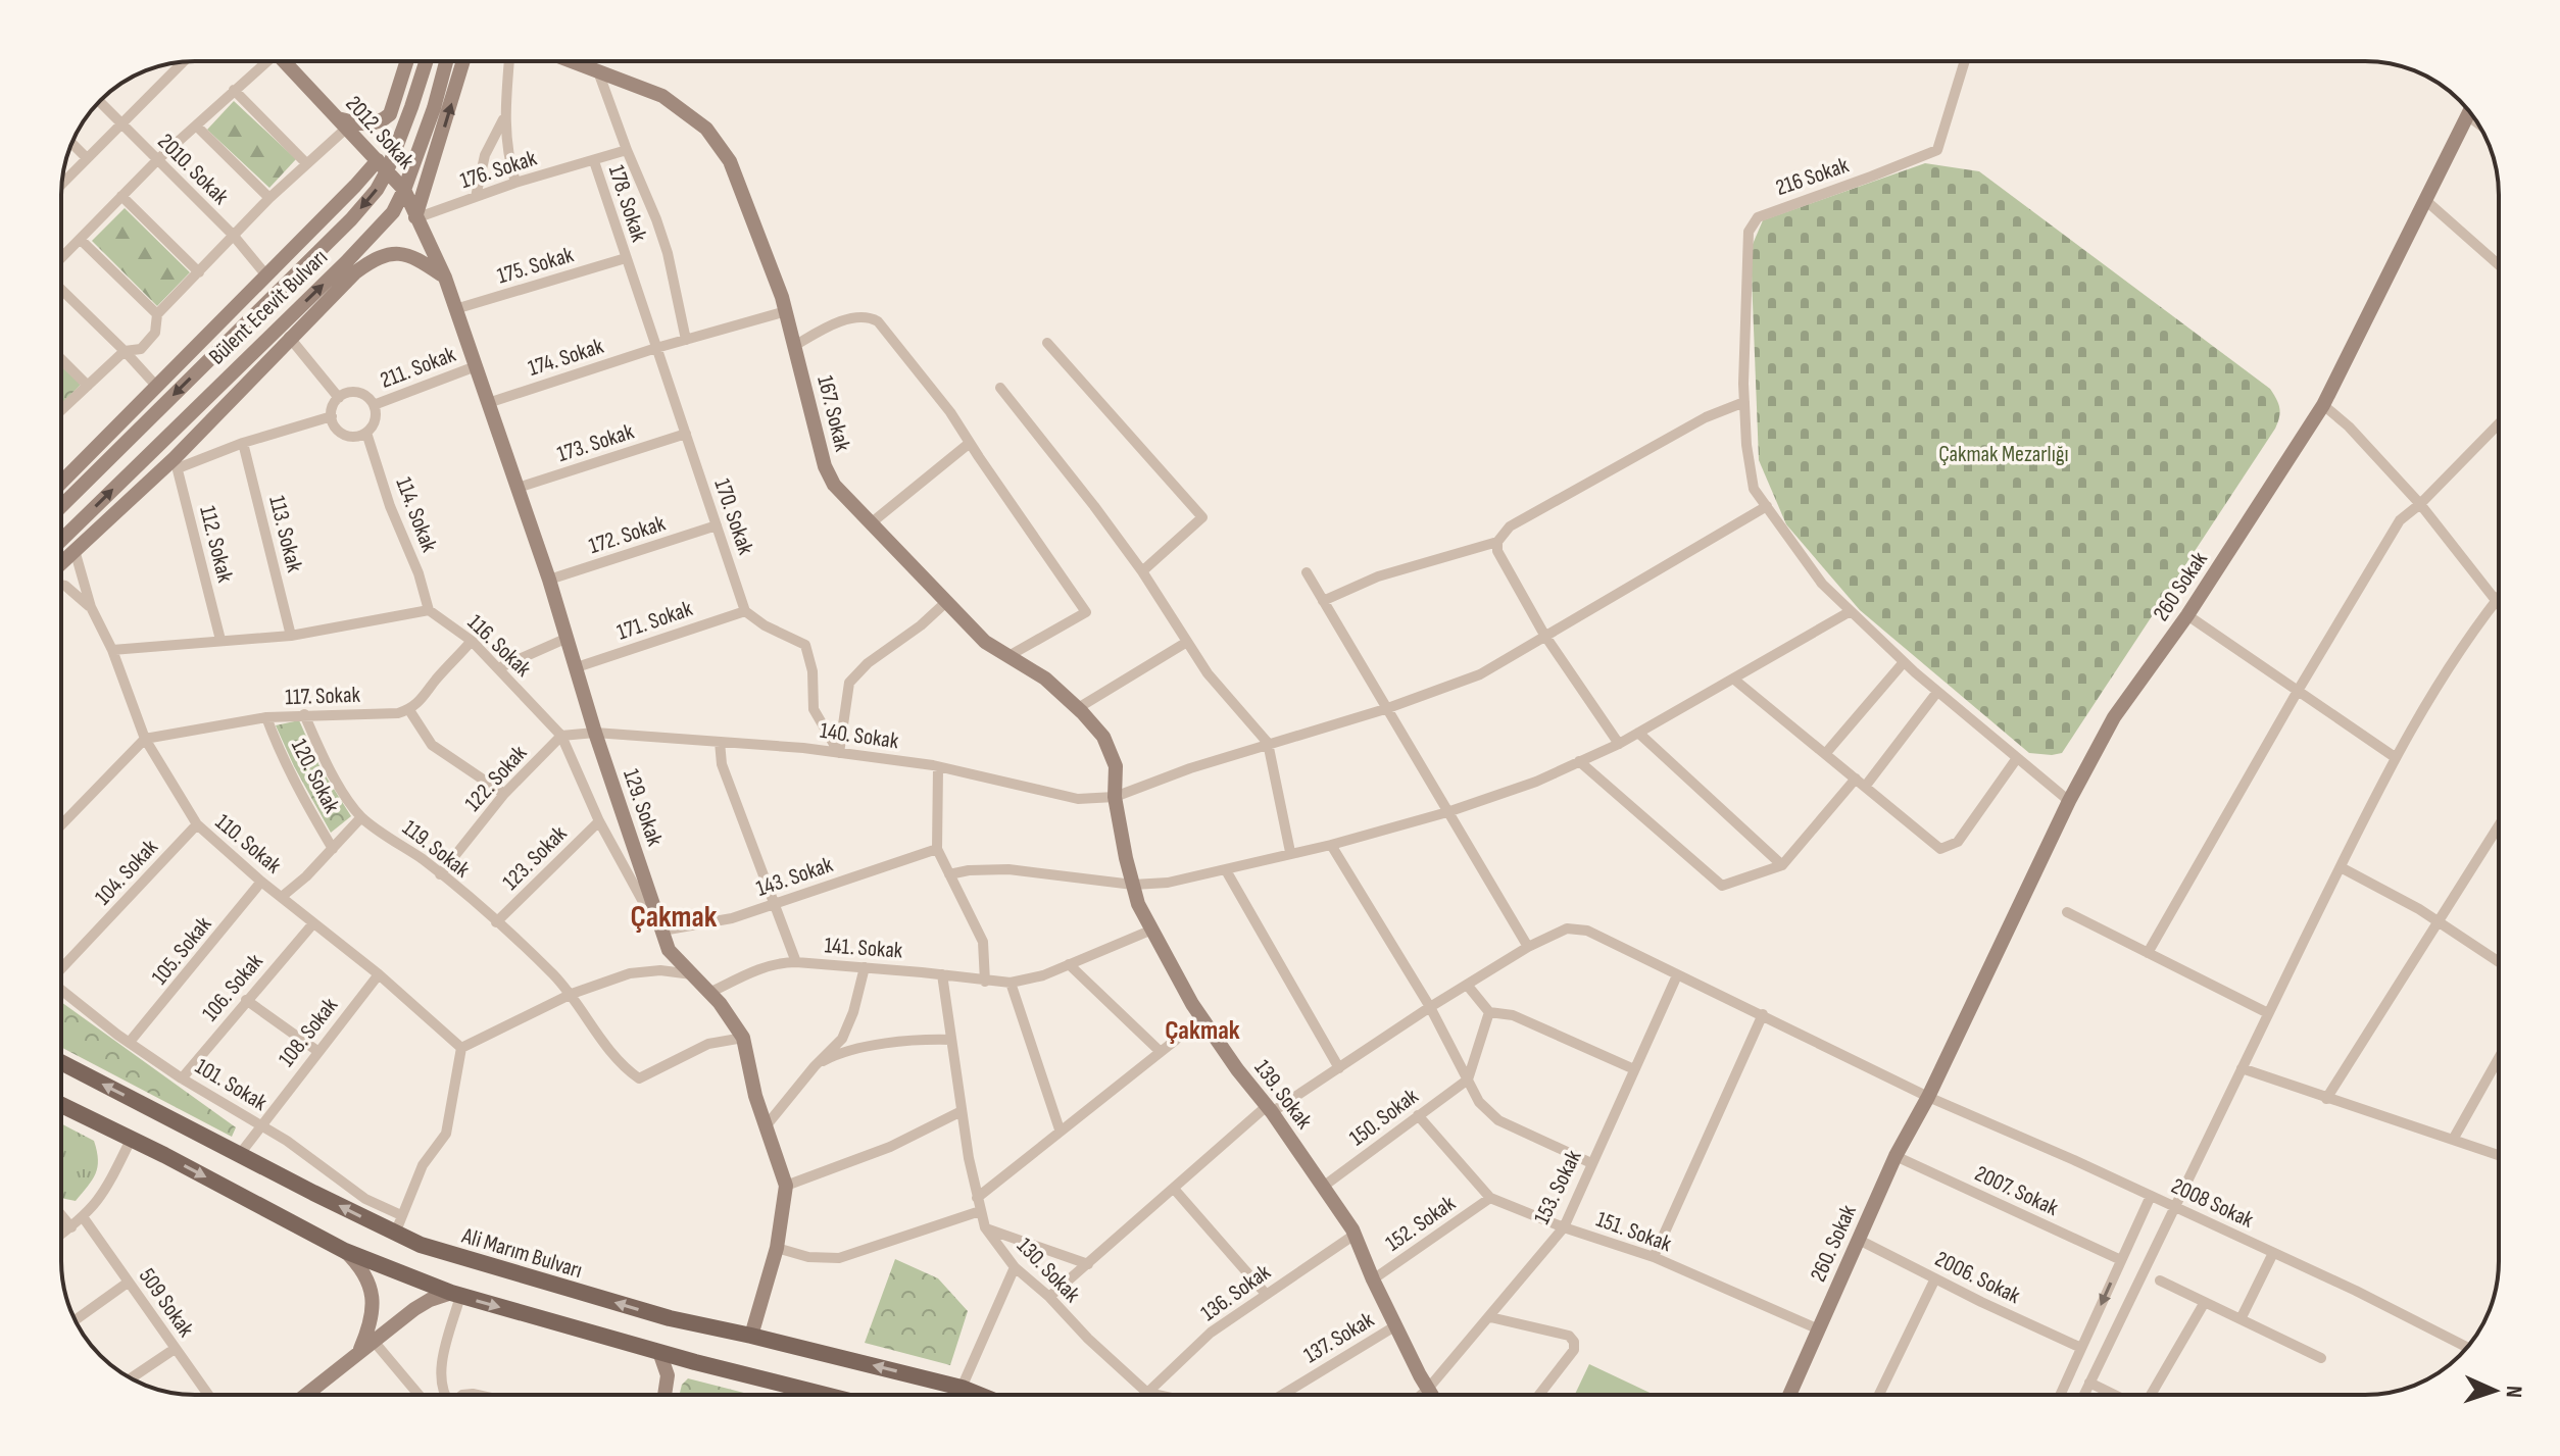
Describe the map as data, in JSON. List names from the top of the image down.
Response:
{
  "streets": {
    "main road": ["Ali Marım Bulvarı"],
    "street": [
      "2012. Sokak",
      "2010. Sokak",
      "176. Sokak",
      "216 Sokak",
      "178. Sokak",
      "175. Sokak",
      "Bülent Ecevit Bulvarı",
      "174. Sokak",
      "211. Sokak",
      "167. Sokak",
      "173. Sokak",
      "114. Sokak",
      "170. Sokak",
      "113. Sokak",
      "172. Sokak",
      "112. Sokak",
      "260 Sokak",
      "171. Sokak",
      "116. Sokak",
      "117. Sokak",
      "140. Sokak",
      "120. Sokak",
      "122. Sokak",
      "129. Sokak",
      "110. Sokak",
      "119. Sokak",
      "123. Sokak",
      "104. Sokak",
      "143. Sokak",
      "141. Sokak",
      "105. Sokak",
      "106. Sokak",
      "108. Sokak",
      "101. Sokak",
      "139. Sokak",
      "150. Sokak",
      "153. Sokak",
      "2007. Sokak",
      "2008 Sokak",
      "152. Sokak",
      "151. Sokak",
      "260. Sokak",
      "130. Sokak",
      "2006. Sokak",
      "136. Sokak",
      "509 Sokak",
      "137. Sokak"
    ]
  },
  "crossings": [
    ["2012. Sokak", "176. Sokak"],
    ["2012. Sokak", "Bülent Ecevit Bulvarı"],
    ["2012. Sokak", "129. Sokak"],
    ["176. Sokak", "178. Sokak"],
    ["178. Sokak", "175. Sokak"],
    ["178. Sokak", "170. Sokak"],
    ["175. Sokak", "170. Sokak"],
    ["175. Sokak", "129. Sokak"],
    ["174. Sokak", "167. Sokak"],
    ["174. Sokak", "170. Sokak"],
    ["174. Sokak", "129. Sokak"],
    ["211. Sokak", "114. Sokak"],
    ["211. Sokak", "129. Sokak"],
    ["167. Sokak", "140. Sokak"],
    ["167. Sokak", "139. Sokak"],
    ["173. Sokak", "170. Sokak"],
    ["173. Sokak", "129. Sokak"],
    ["114. Sokak", "116. Sokak"],
    ["170. Sokak", "172. Sokak"],
    ["170. Sokak", "171. Sokak"],
    ["172. Sokak", "129. Sokak"],
    ["260 Sokak", "2008 Sokak"],
    ["260 Sokak", "260. Sokak"],
    ["171. Sokak", "129. Sokak"],
    ["116. Sokak", "122. Sokak"],
    ["116. Sokak", "129. Sokak"],
    ["116. Sokak", "123. Sokak"],
    ["117. Sokak", "120. Sokak"],
    ["117. Sokak", "110. Sokak"],
    ["117. Sokak", "119. Sokak"],
    ["140. Sokak", "129. Sokak"],
    ["140. Sokak", "141. Sokak"],
    ["140. Sokak", "139. Sokak"],
    ["122. Sokak", "119. Sokak"],
    ["129. Sokak", "119. Sokak"],
    ["129. Sokak", "143. Sokak"],
    ["129. Sokak", "Ali Marım Bulvarı"],
    ["110. Sokak", "104. Sokak"],
    ["110. Sokak", "105. Sokak"],
    ["110. Sokak", "106. Sokak"],
    ["110. Sokak", "108. Sokak"],
    ["119. Sokak", "123. Sokak"],
    ["143. Sokak", "141. Sokak"],
    ["141. Sokak", "139. Sokak"],
    ["141. Sokak", "130. Sokak"],
    ["105. Sokak", "101. Sokak"],
    ["106. Sokak", "101. Sokak"],
    ["108. Sokak", "101. Sokak"],
    ["108. Sokak", "Ali Marım Bulvarı"],
    ["139. Sokak", "150. Sokak"],
    ["139. Sokak", "153. Sokak"],
    ["139. Sokak", "2008 Sokak"],
    ["139. Sokak", "152. Sokak"],
    ["139. Sokak", "136. Sokak"],
    ["139. Sokak", "137. Sokak"],
    ["150. Sokak", "151. Sokak"],
    ["153. Sokak", "2008 Sokak"],
    ["153. Sokak", "151. Sokak"],
    ["2007. Sokak", "260. Sokak"],
    ["2008 Sokak", "260. Sokak"],
    ["2008 Sokak", "130. Sokak"],
    ["152. Sokak", "151. Sokak"],
    ["151. Sokak", "260. Sokak"],
    ["260. Sokak", "2006. Sokak"],
    ["130. Sokak", "136. Sokak"]
  ],
  "districts": ["Çakmak", "Çakmak"],
  "parks": ["Çakmak Mezarlığı"],
  "north": "right"
}
